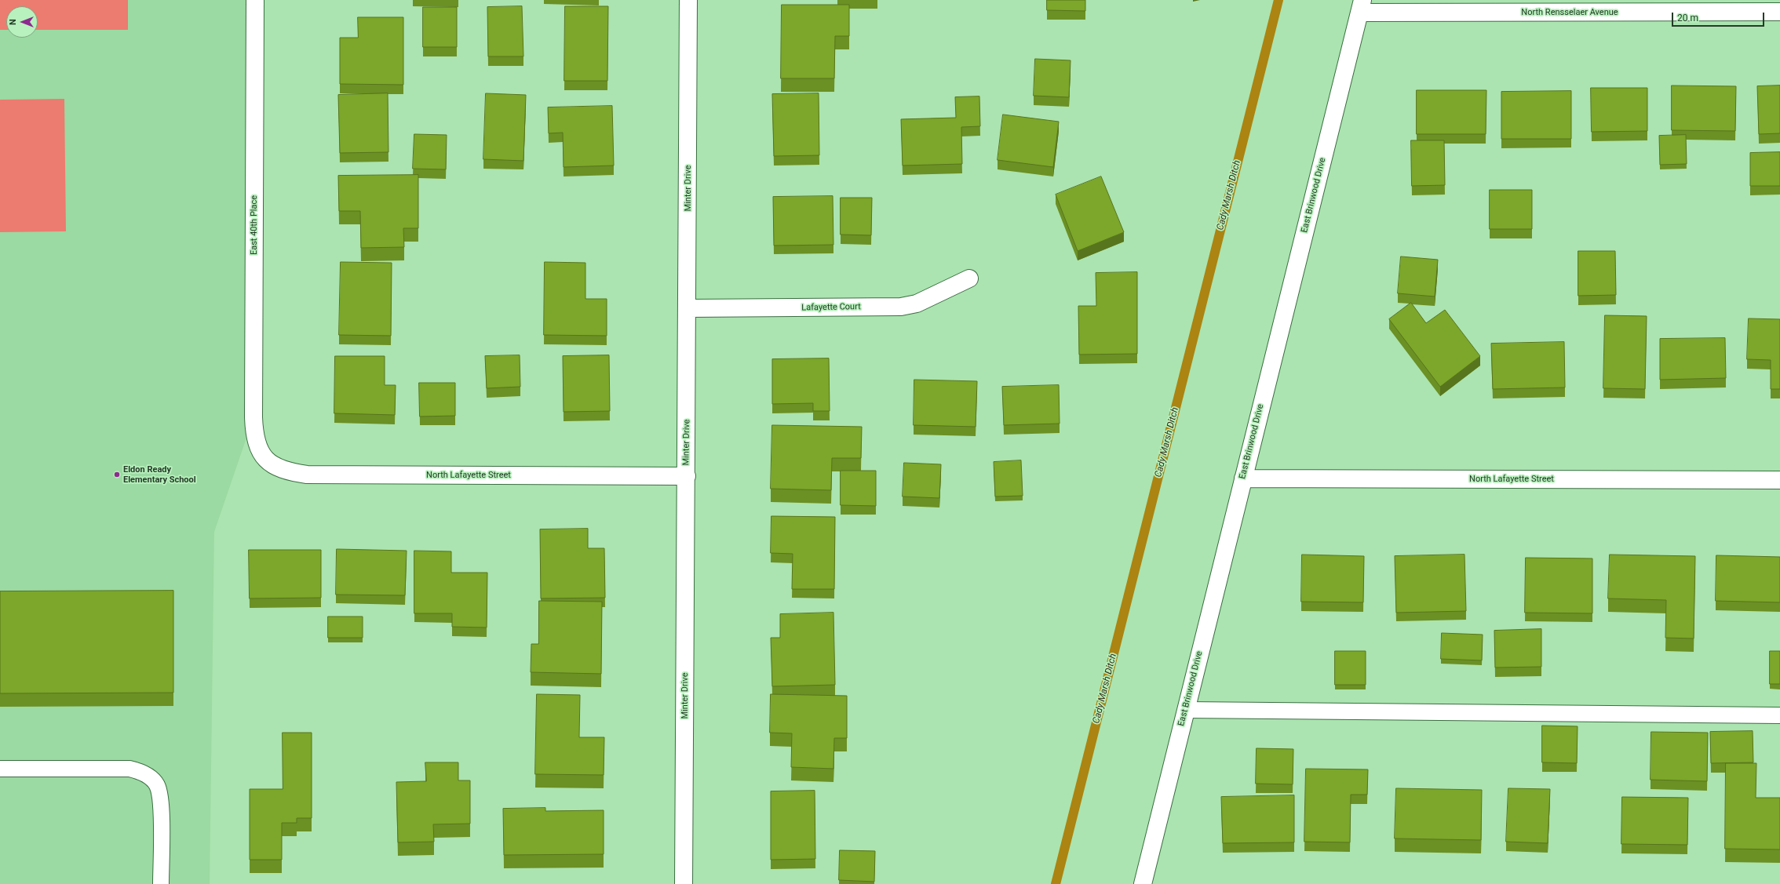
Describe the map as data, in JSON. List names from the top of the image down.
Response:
{
  "streets": {
    "street": [
      "North Rensselaer Avenue",
      "Minter Drive",
      "East Brinwood Drive",
      "East 40th Place",
      "Lafayette Court",
      "North Lafayette Street"
    ]
  },
  "crossings": [
    ["North Rensselaer Avenue", "East Brinwood Drive"],
    ["Minter Drive", "Lafayette Court"],
    ["Minter Drive", "North Lafayette Street"],
    ["East Brinwood Drive", "North Lafayette Street"],
    ["East 40th Place", "North Lafayette Street"]
  ],
  "water": ["Cady Marsh Ditch"],
  "places": ["Eldon Ready Elementary School"],
  "scale_bar": "20 m",
  "north": "left"
}
